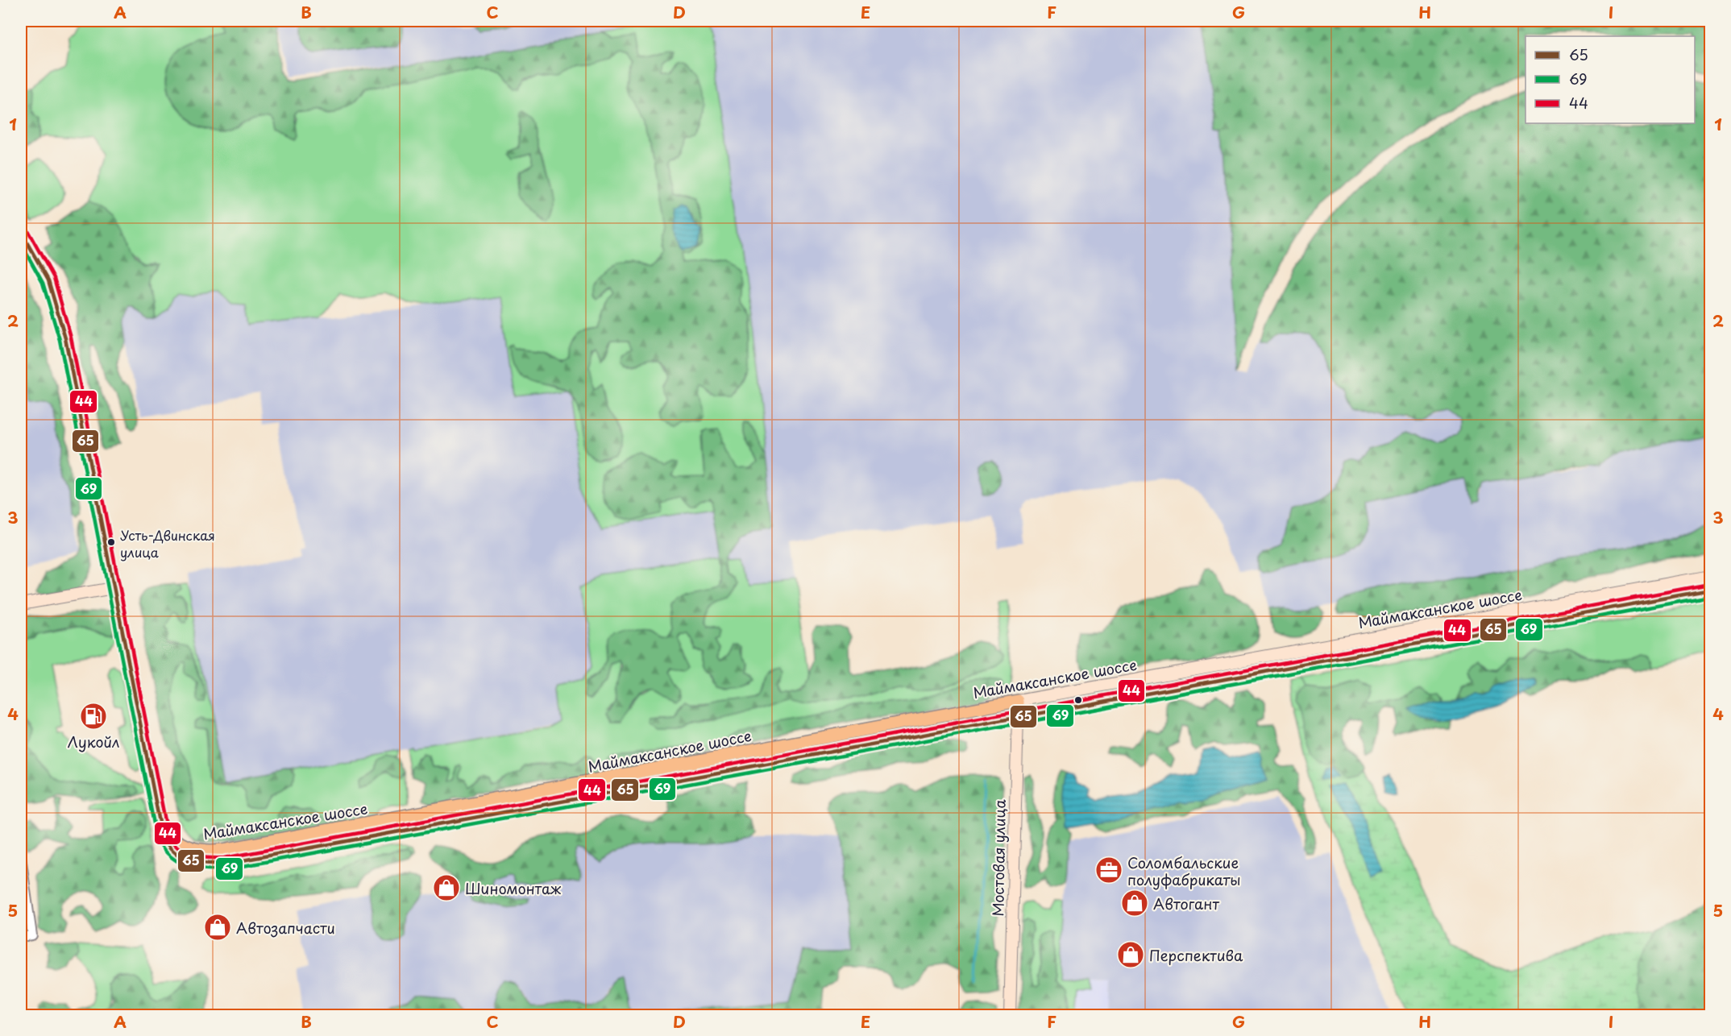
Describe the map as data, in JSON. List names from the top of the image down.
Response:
{
  "streets": {
    "main road": ["Маймаксанское шоссе", "Мостовая улица"]
  },
  "crossings": [
    ["Маймаксанское шоссе", "Мостовая улица"]
  ],
  "places": {
    "other": ["Усть-Двинская улица"],
    "fuel station": ["Лукойл"],
    "office": ["Соломбальские полуфабрикаты"],
    "shop": [
      "Шиномонтаж",
      "Автогант",
      "Автозапчасти",
      "Перспектива"
    ]
  },
  "lines": ["transit line 44", "transit line 65", "transit line 69"],
  "legend": ["65", "69", "44"],
  "grid": {
    "columns": [
      "A",
      "B",
      "C",
      "D",
      "E",
      "F",
      "G",
      "H",
      "I"
    ],
    "rows": [
      "1",
      "2",
      "3",
      "4",
      "5"
    ]
  }
}
